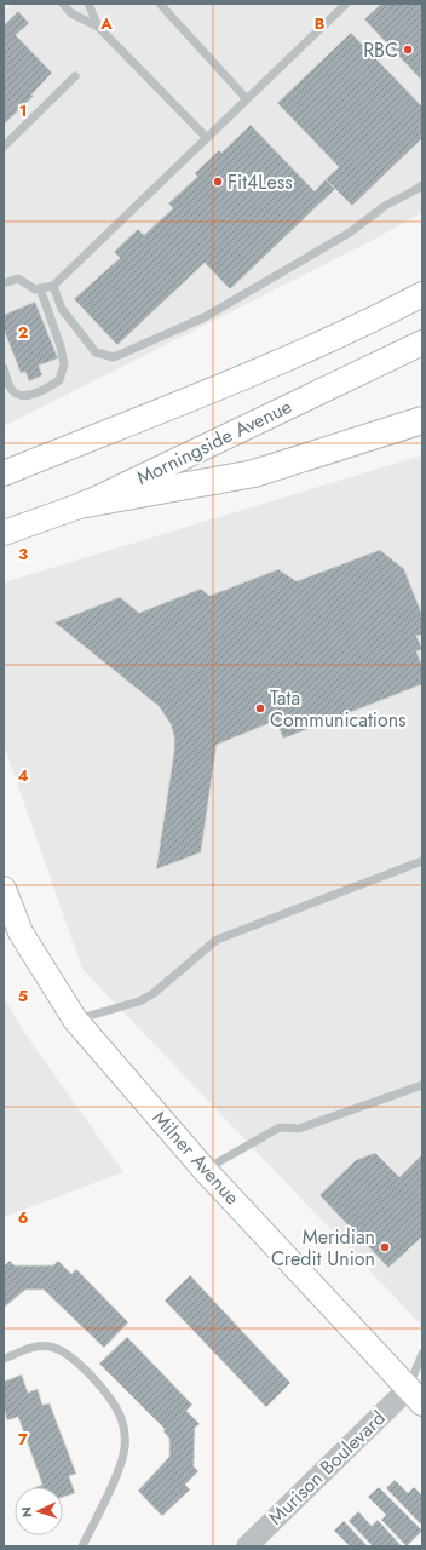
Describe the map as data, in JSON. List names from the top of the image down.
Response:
{
  "streets": {
    "main road": ["Morningside Avenue", "Milner Avenue"],
    "street": ["Murison Boulevard"]
  },
  "crossings": [
    ["Milner Avenue", "Murison Boulevard"]
  ],
  "places": [
    "RBC",
    "Fit4Less",
    "Tata Communications",
    "Meridian Credit Union"
  ],
  "north": "left",
  "grid": {
    "columns": ["A", "B"],
    "rows": [
      "1",
      "2",
      "3",
      "4",
      "5",
      "6",
      "7"
    ]
  }
}
